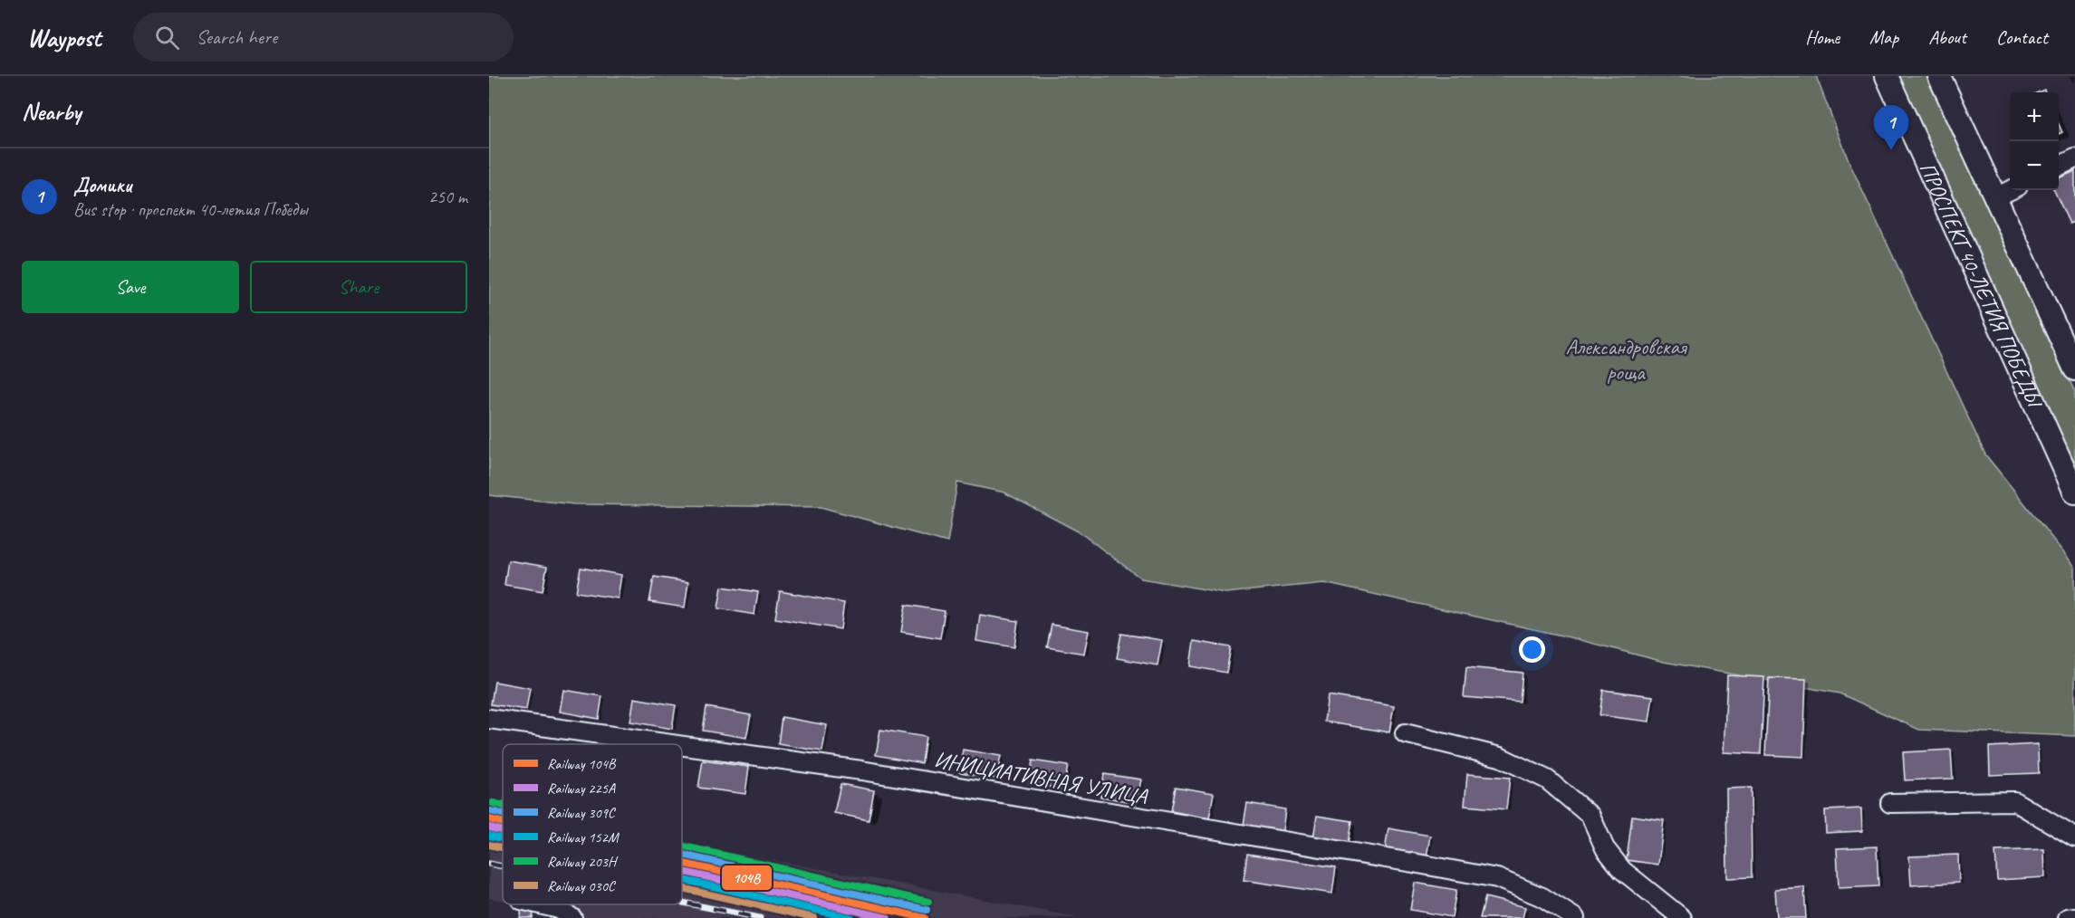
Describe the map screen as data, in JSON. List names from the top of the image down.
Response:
{
  "streets": {
    "main road": ["ПРОСПЕКТ 40-ЛЕТИЯ ПОБЕДЫ"],
    "street": ["ИНИЦИАТИВНАЯ УЛИЦА"]
  },
  "parks": ["Александровская роща"],
  "lines": [
    "rail line 203Н",
    "rail line 309С",
    "rail line 104В",
    "rail line 225А",
    "rail line 152М",
    "rail line 030C"
  ],
  "legend": [
    "Railway 104В",
    "Railway 225А",
    "Railway 309С",
    "Railway 152М",
    "Railway 203Н",
    "Railway 030C"
  ],
  "page": {
    "header": "Waypost",
    "search": "Search here",
    "nav": [
      "Home",
      "Map",
      "About",
      "Contact"
    ],
    "heading": "Nearby",
    "map_buttons": ["+", "−"],
    "pins": "1",
    "list": [
      {
        "mark": "1",
        "name": "Домики",
        "note": "Bus stop · проспект 40-летия Победы",
        "value": "250 m"
      }
    ],
    "buttons": ["Save", "Share"]
  }
}
